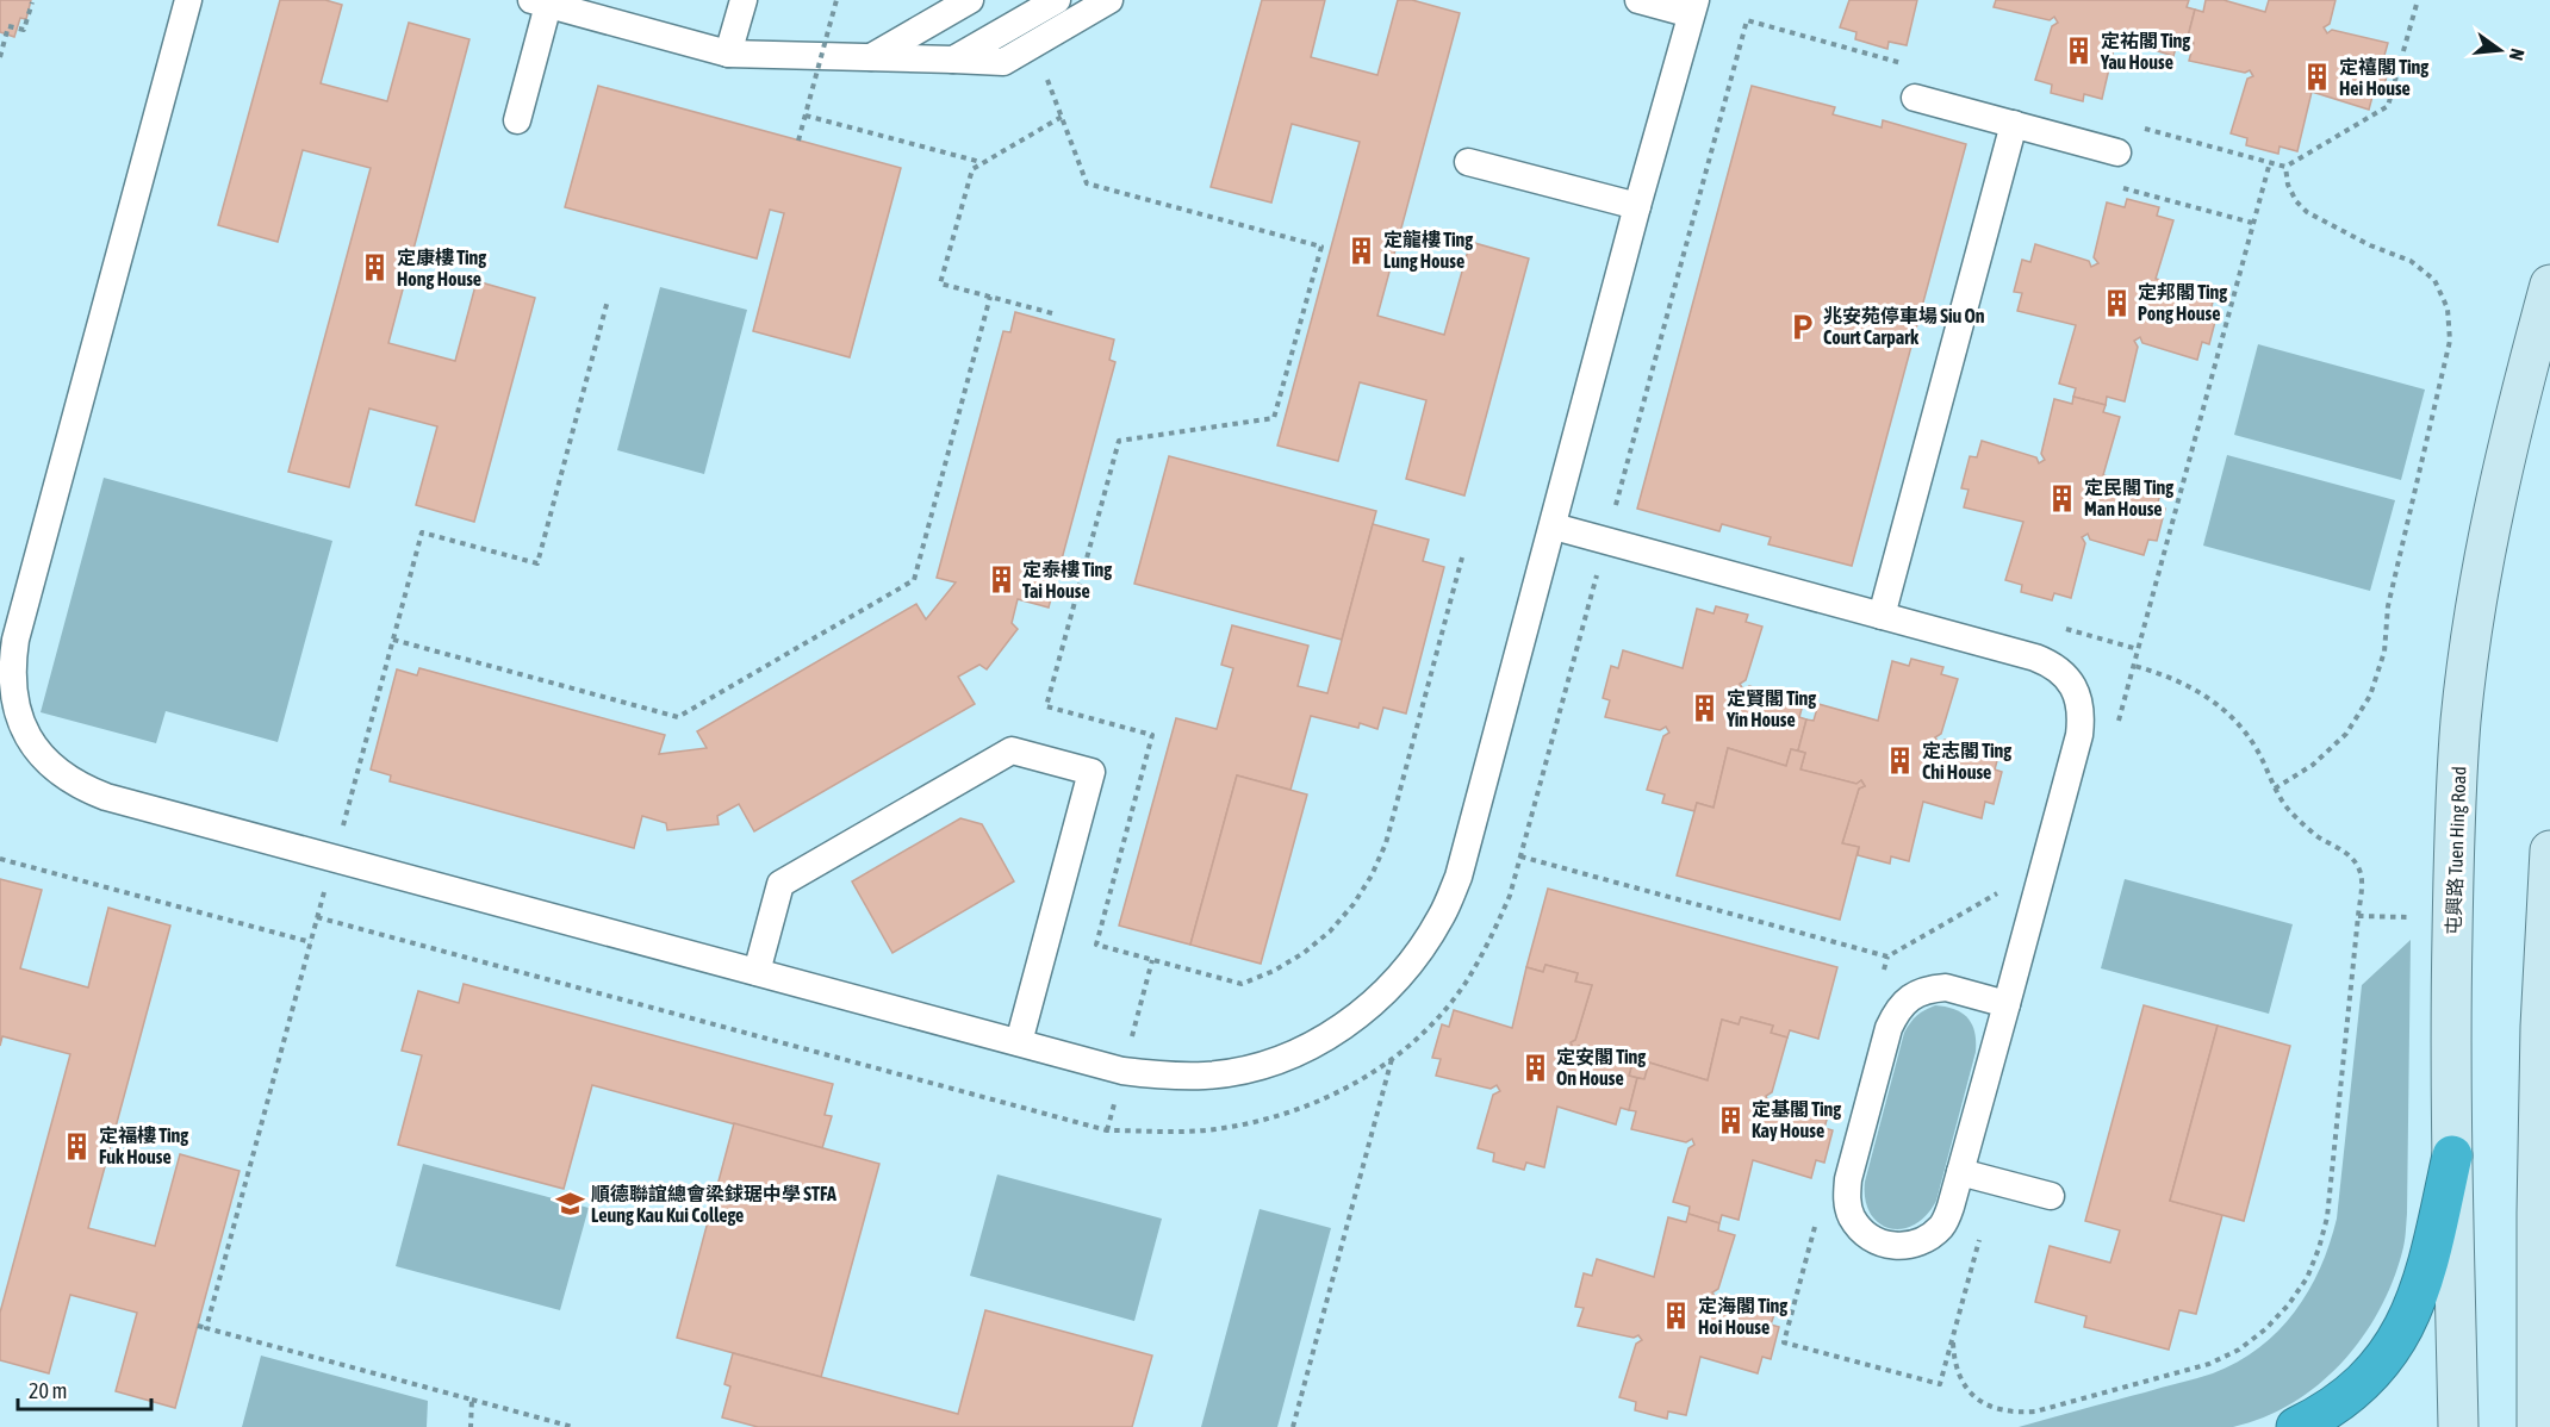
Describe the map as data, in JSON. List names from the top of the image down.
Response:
{
  "streets": {
    "main road": ["屯興路 Tuen Hing Road"]
  },
  "places": {
    "building": [
      "定祐閣 Ting Yau House",
      "定禧閣 Ting Hei House",
      "定龍樓 Ting Lung House",
      "定康樓 Ting Hong House",
      "定邦閣 Ting Pong House",
      "定民閣 Ting Man House",
      "定泰樓 Ting Tai House",
      "定賢閣 Ting Yin House",
      "定志閣 Ting Chi House",
      "定安閣 Ting On House",
      "定基閣 Ting Kay House",
      "定福樓 Ting Fuk House",
      "定海閣 Ting Hoi House"
    ],
    "parking": ["兆安苑停車場 Siu On Court Carpark"],
    "school or university": ["順德聯誼總會梁銶琚中學 STFA Leung Kau Kui College"]
  },
  "scale_bar": "20 m",
  "north": "right"
}
